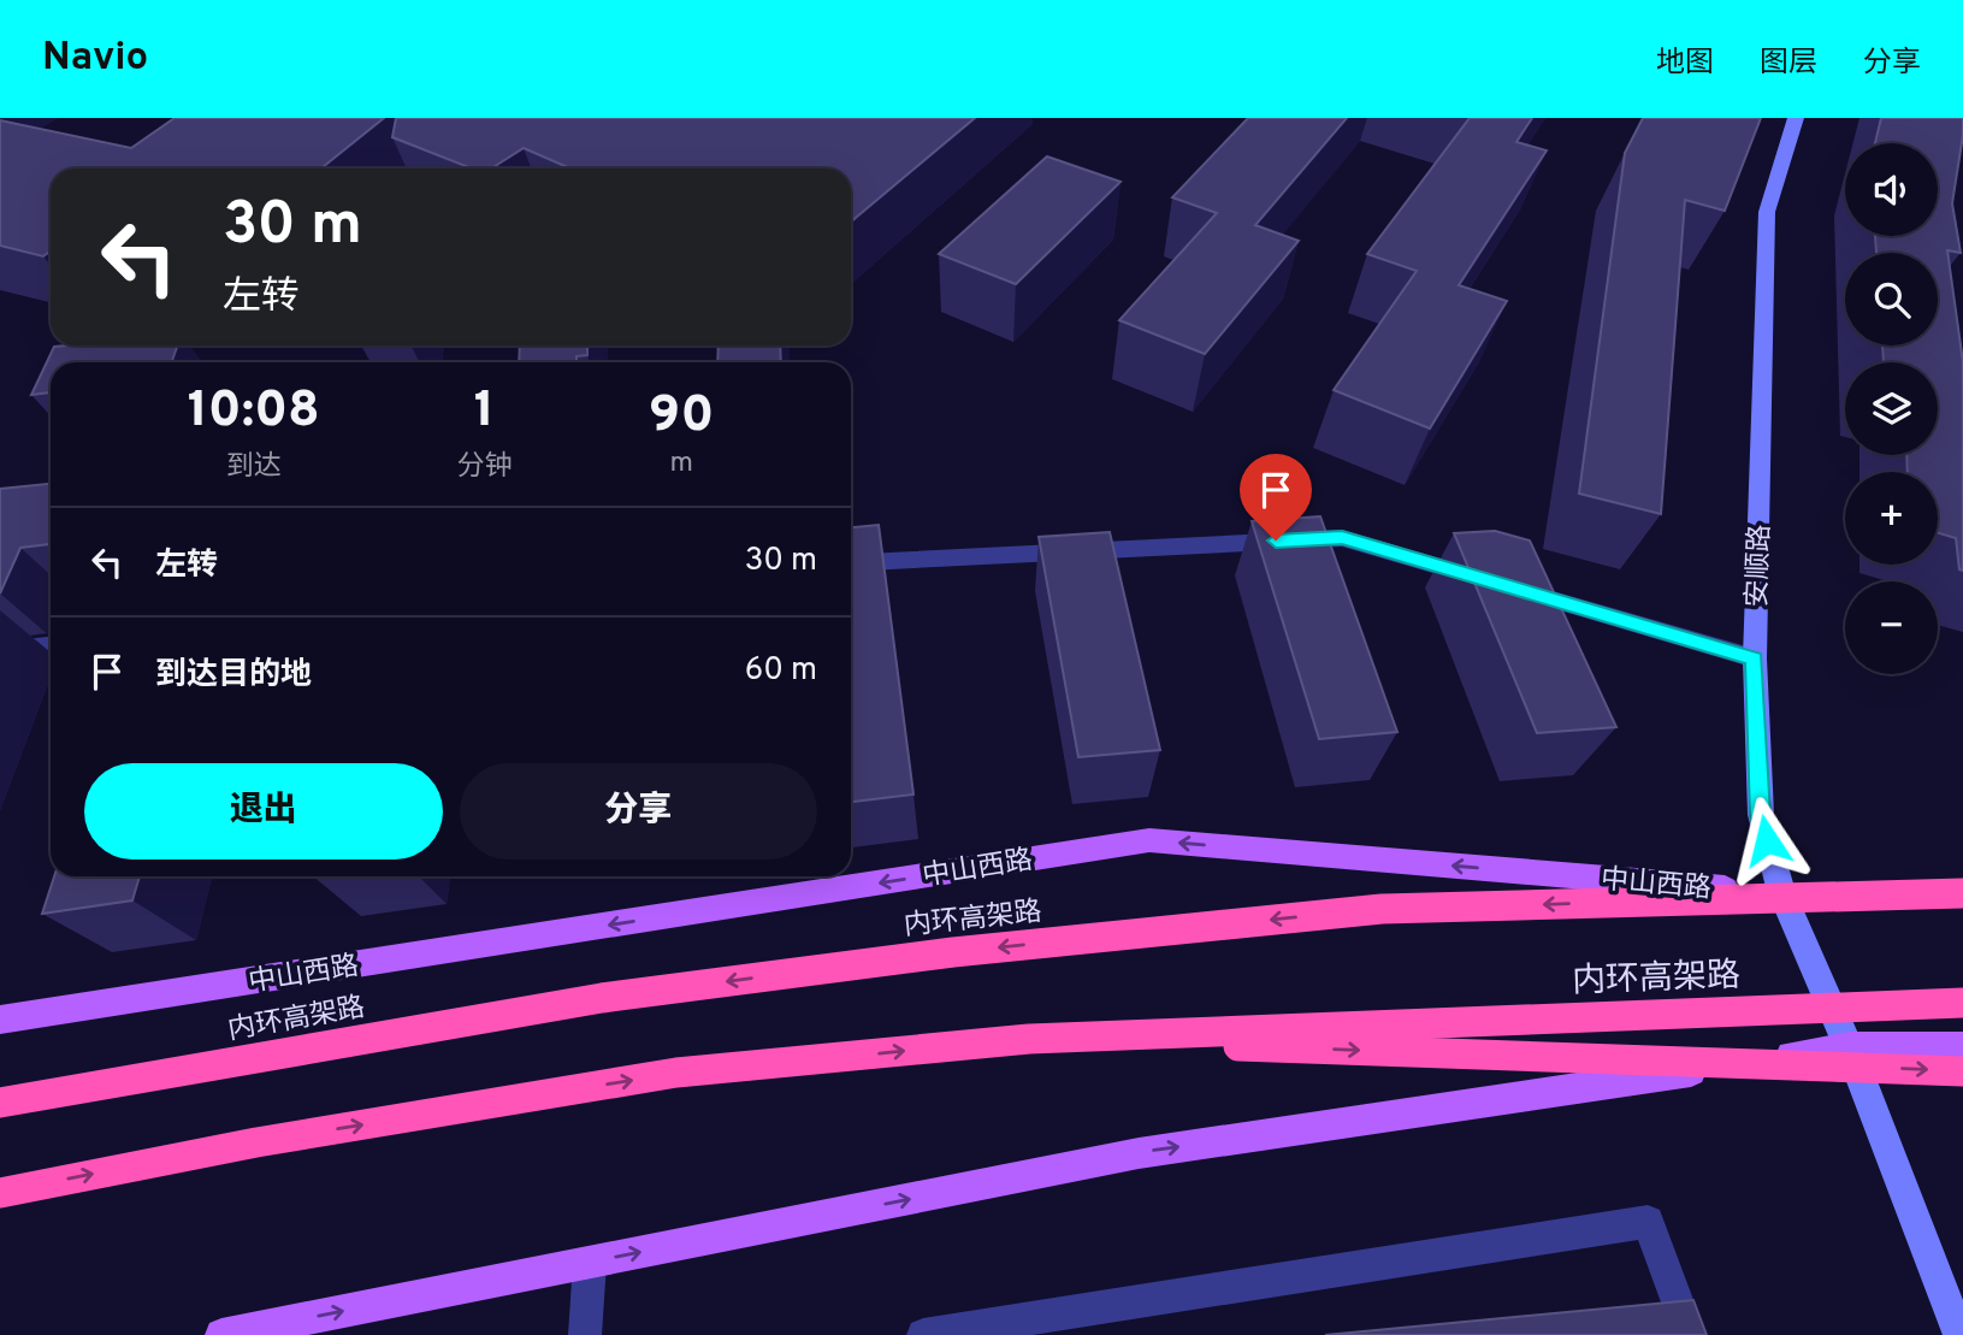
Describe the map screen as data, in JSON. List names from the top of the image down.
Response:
{
  "streets": {
    "highway": ["内环高架路"],
    "main road": ["中山西路"],
    "street": ["安顺路"]
  },
  "crossings": [
    ["安顺路", "中山西路"],
    ["中山西路", "内环高架路"]
  ],
  "one_way": ["中山西路"],
  "page": {
    "header": "Navio",
    "nav": ["地图", "图层", "分享"],
    "map_buttons": ["+", "−"],
    "turn": ["30 m", "左转"],
    "eta": [
      "10:08",
      "到达",
      "1",
      "分钟",
      "90",
      "m"
    ],
    "list": [
      {
        "name": "左转",
        "value": "30 m"
      },
      {
        "name": "到达目的地",
        "value": "60 m"
      }
    ],
    "buttons": ["退出", "分享"]
  }
}
